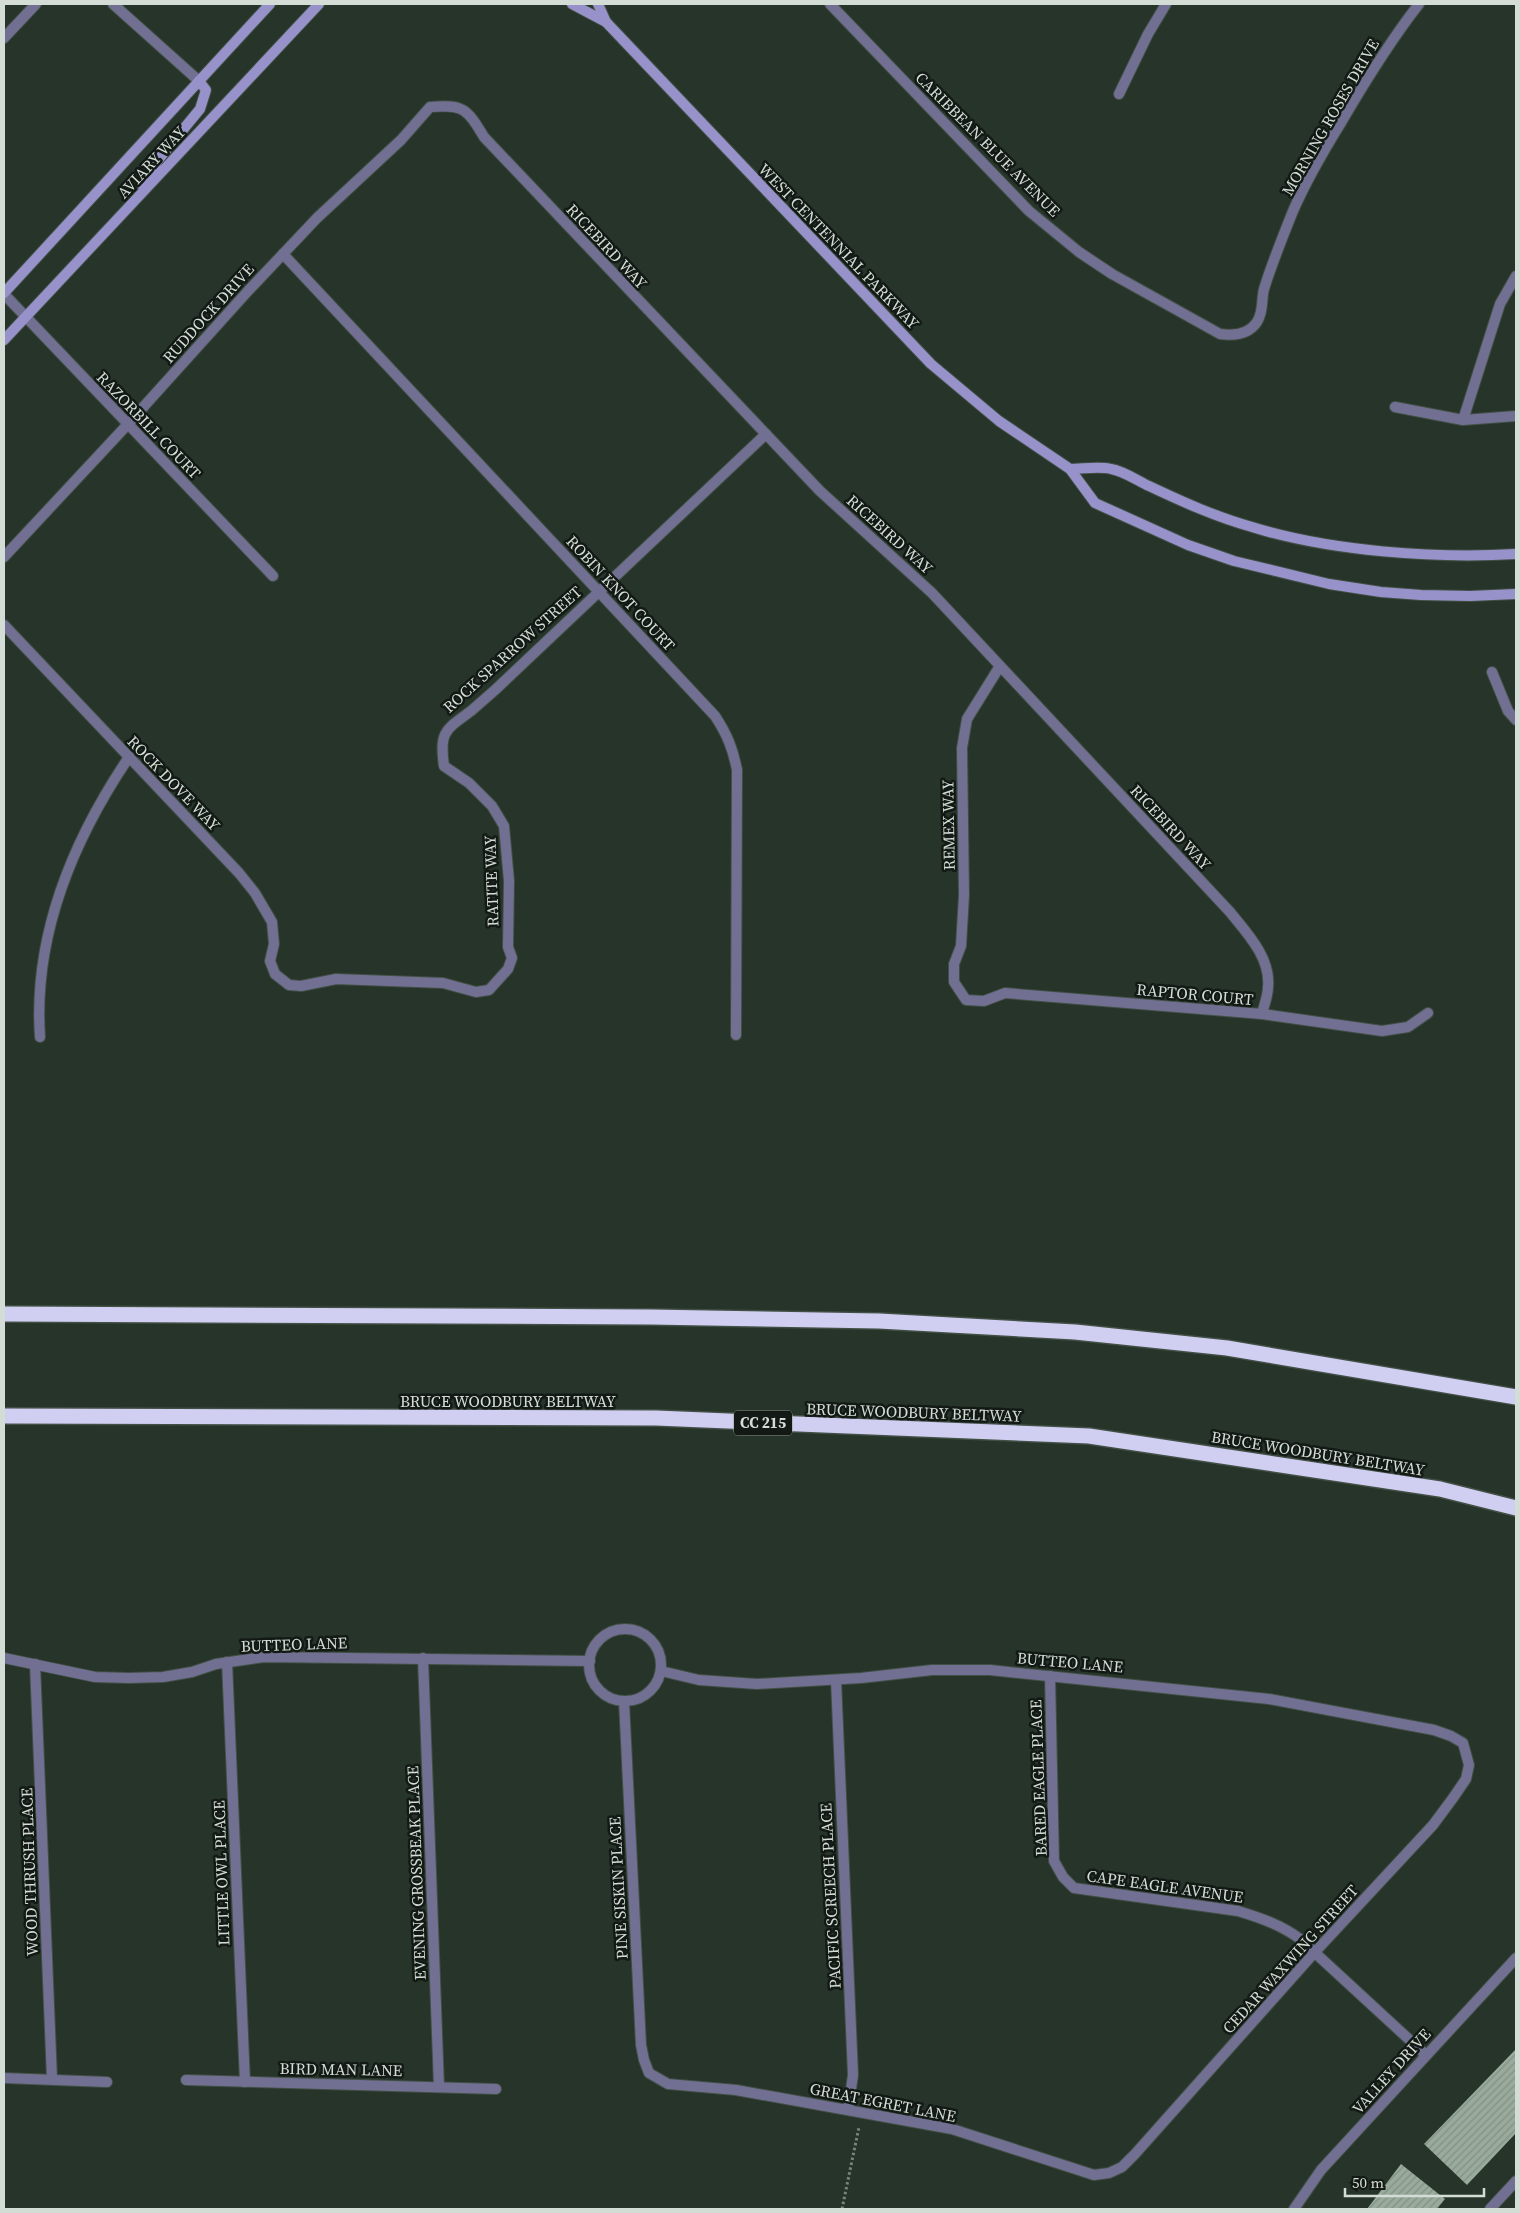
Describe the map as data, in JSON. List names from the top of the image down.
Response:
{
  "streets": {
    "highway": ["BRUCE WOODBURY BELTWAY", "CC 215"],
    "main road": ["AVIARY WAY", "WEST CENTENNIAL PARKWAY"],
    "street": [
      "MORNING ROSES DRIVE",
      "CARIBBEAN BLUE AVENUE",
      "RICEBIRD WAY",
      "RUDDOCK DRIVE",
      "RAZORBILL COURT",
      "ROBIN KNOT COURT",
      "ROCK SPARROW STREET",
      "ROCK DOVE WAY",
      "REMEX WAY",
      "RATITE WAY",
      "RAPTOR COURT",
      "BUTTEO LANE",
      "BARED EAGLE PLACE",
      "WOOD THRUSH PLACE",
      "LITTLE OWL PLACE",
      "EVENING GROSSBEAK PLACE",
      "CAPE EAGLE AVENUE",
      "PINE SISKIN PLACE",
      "PACIFIC SCREECH PLACE",
      "CEDAR WAXWING STREET",
      "BIRD MAN LANE",
      "VALLEY DRIVE",
      "GREAT EGRET LANE"
    ]
  },
  "crossings": [
    ["MORNING ROSES DRIVE", "CARIBBEAN BLUE AVENUE"],
    ["AVIARY WAY", "RAZORBILL COURT"],
    ["RICEBIRD WAY", "RUDDOCK DRIVE"],
    ["RICEBIRD WAY", "ROCK SPARROW STREET"],
    ["RICEBIRD WAY", "REMEX WAY"],
    ["RICEBIRD WAY", "RAPTOR COURT"],
    ["RUDDOCK DRIVE", "RAZORBILL COURT"],
    ["RUDDOCK DRIVE", "ROBIN KNOT COURT"],
    ["ROBIN KNOT COURT", "ROCK SPARROW STREET"],
    ["ROCK SPARROW STREET", "RATITE WAY"],
    ["ROCK DOVE WAY", "RATITE WAY"],
    ["REMEX WAY", "RAPTOR COURT"],
    ["BUTTEO LANE", "BARED EAGLE PLACE"],
    ["BUTTEO LANE", "WOOD THRUSH PLACE"],
    ["BUTTEO LANE", "LITTLE OWL PLACE"],
    ["BUTTEO LANE", "EVENING GROSSBEAK PLACE"],
    ["BUTTEO LANE", "PINE SISKIN PLACE"],
    ["BUTTEO LANE", "PACIFIC SCREECH PLACE"],
    ["BUTTEO LANE", "CEDAR WAXWING STREET"],
    ["BARED EAGLE PLACE", "CAPE EAGLE AVENUE"],
    ["LITTLE OWL PLACE", "BIRD MAN LANE"],
    ["EVENING GROSSBEAK PLACE", "BIRD MAN LANE"],
    ["CAPE EAGLE AVENUE", "CEDAR WAXWING STREET"],
    ["CAPE EAGLE AVENUE", "VALLEY DRIVE"],
    ["PINE SISKIN PLACE", "GREAT EGRET LANE"],
    ["PACIFIC SCREECH PLACE", "GREAT EGRET LANE"],
    ["CEDAR WAXWING STREET", "GREAT EGRET LANE"]
  ],
  "scale_bar": "50 m"
}
